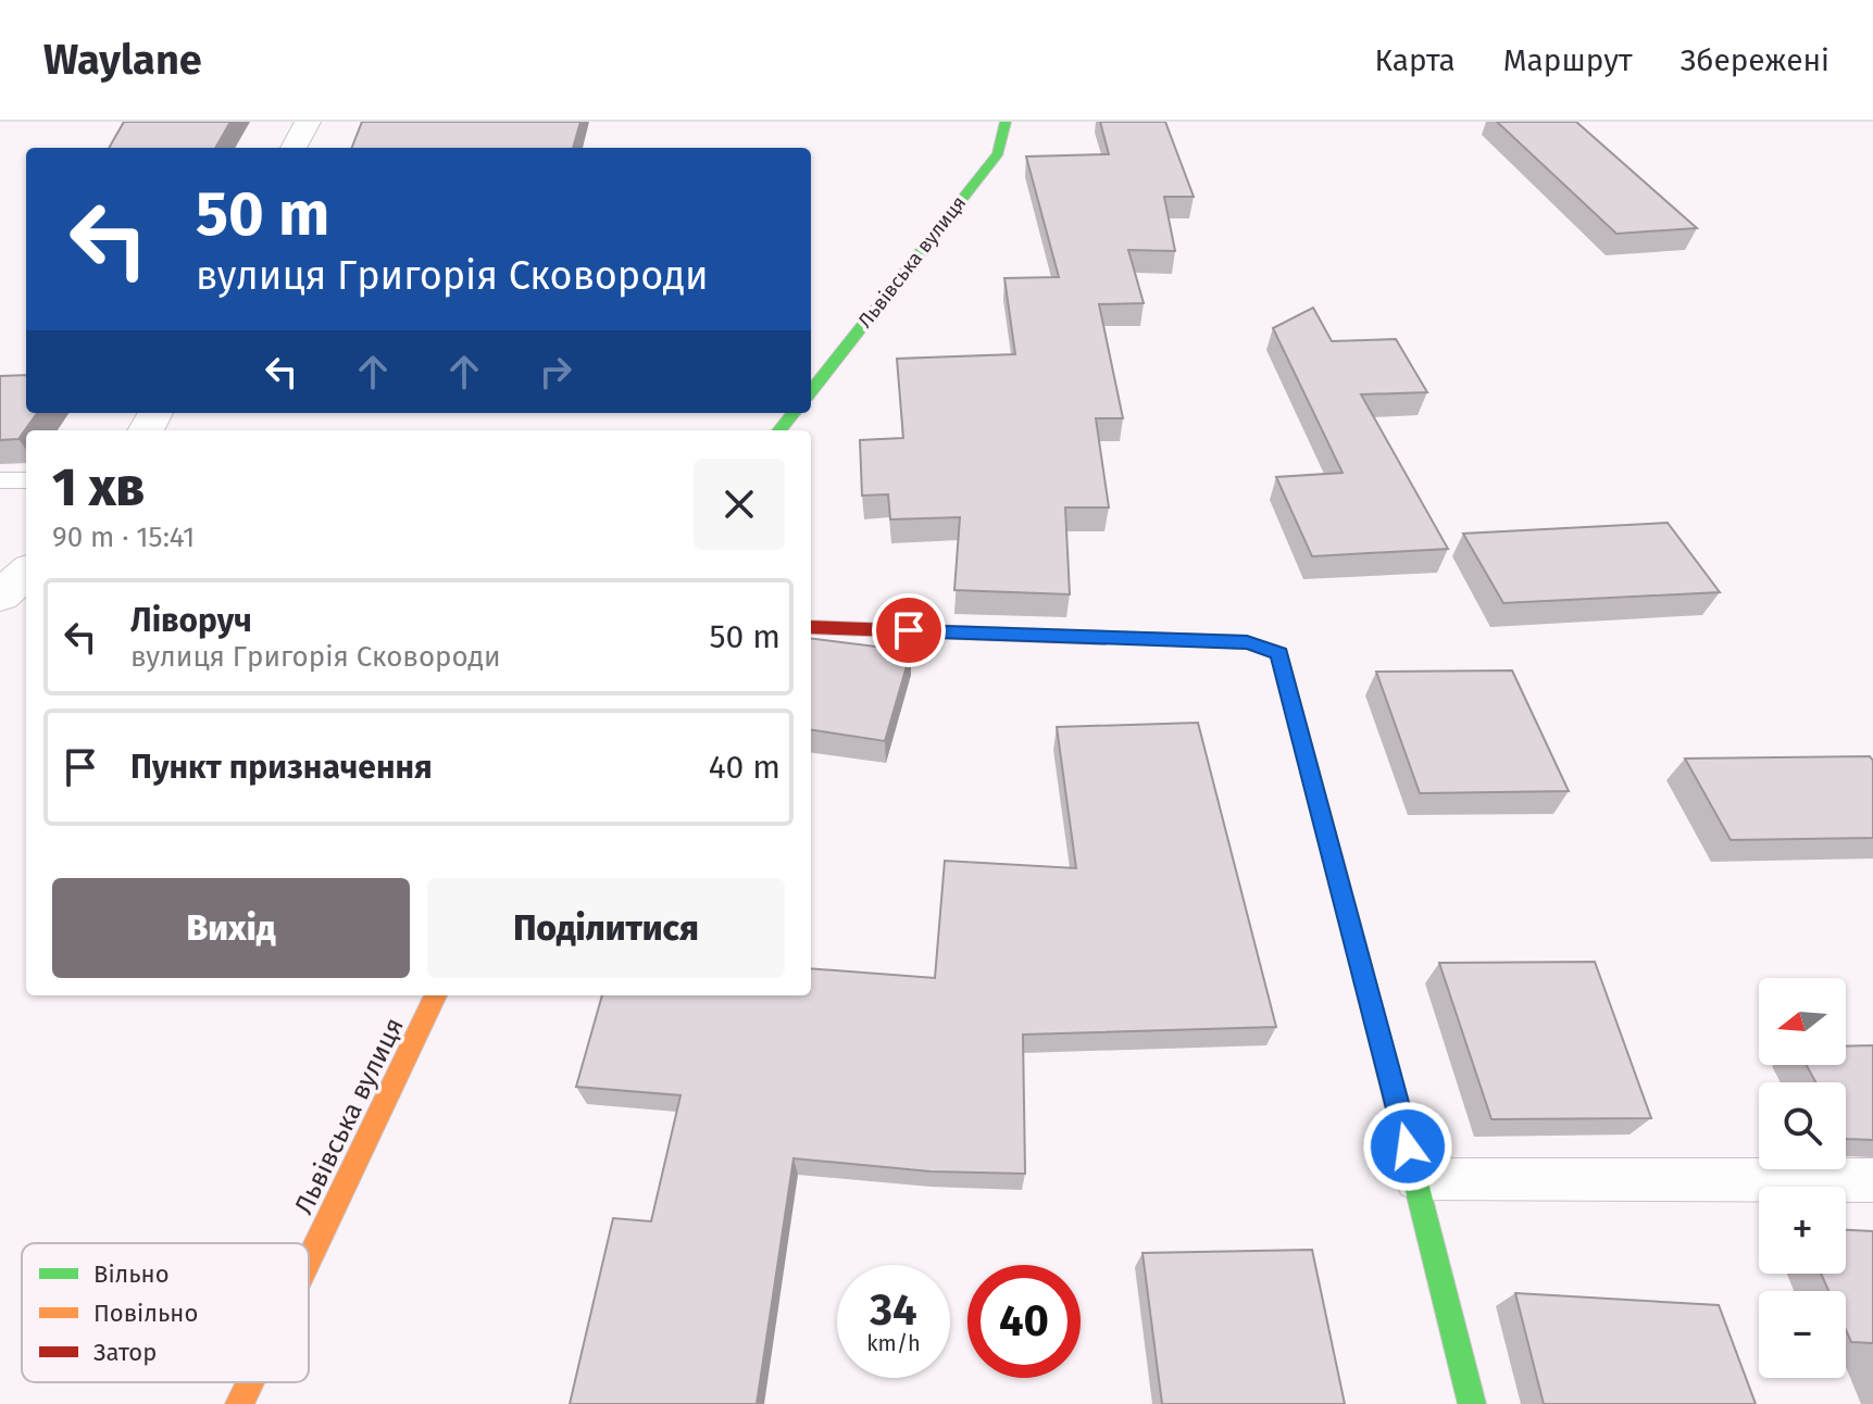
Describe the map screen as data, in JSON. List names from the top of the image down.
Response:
{
  "streets": {
    "main road": ["Львівська вулиця"]
  },
  "legend": ["Вільно", "Повільно", "Затор"],
  "north": "left",
  "page": {
    "header": "Waylane",
    "nav": ["Карта", "Маршрут", "Збережені"],
    "turn": ["50 m", "вулиця Григорія Сковороди"],
    "heading": ["1 хв", "90 m · 15:41"],
    "list": [
      {
        "name": "Ліворуч",
        "note": "вулиця Григорія Сковороди",
        "value": "50 m"
      },
      {
        "name": "Пункт призначення",
        "value": "40 m"
      }
    ],
    "buttons": ["Вихід", "Поділитися"],
    "map_buttons": ["+", "−"],
    "speed": "34 km/h",
    "limit": "40"
  }
}
